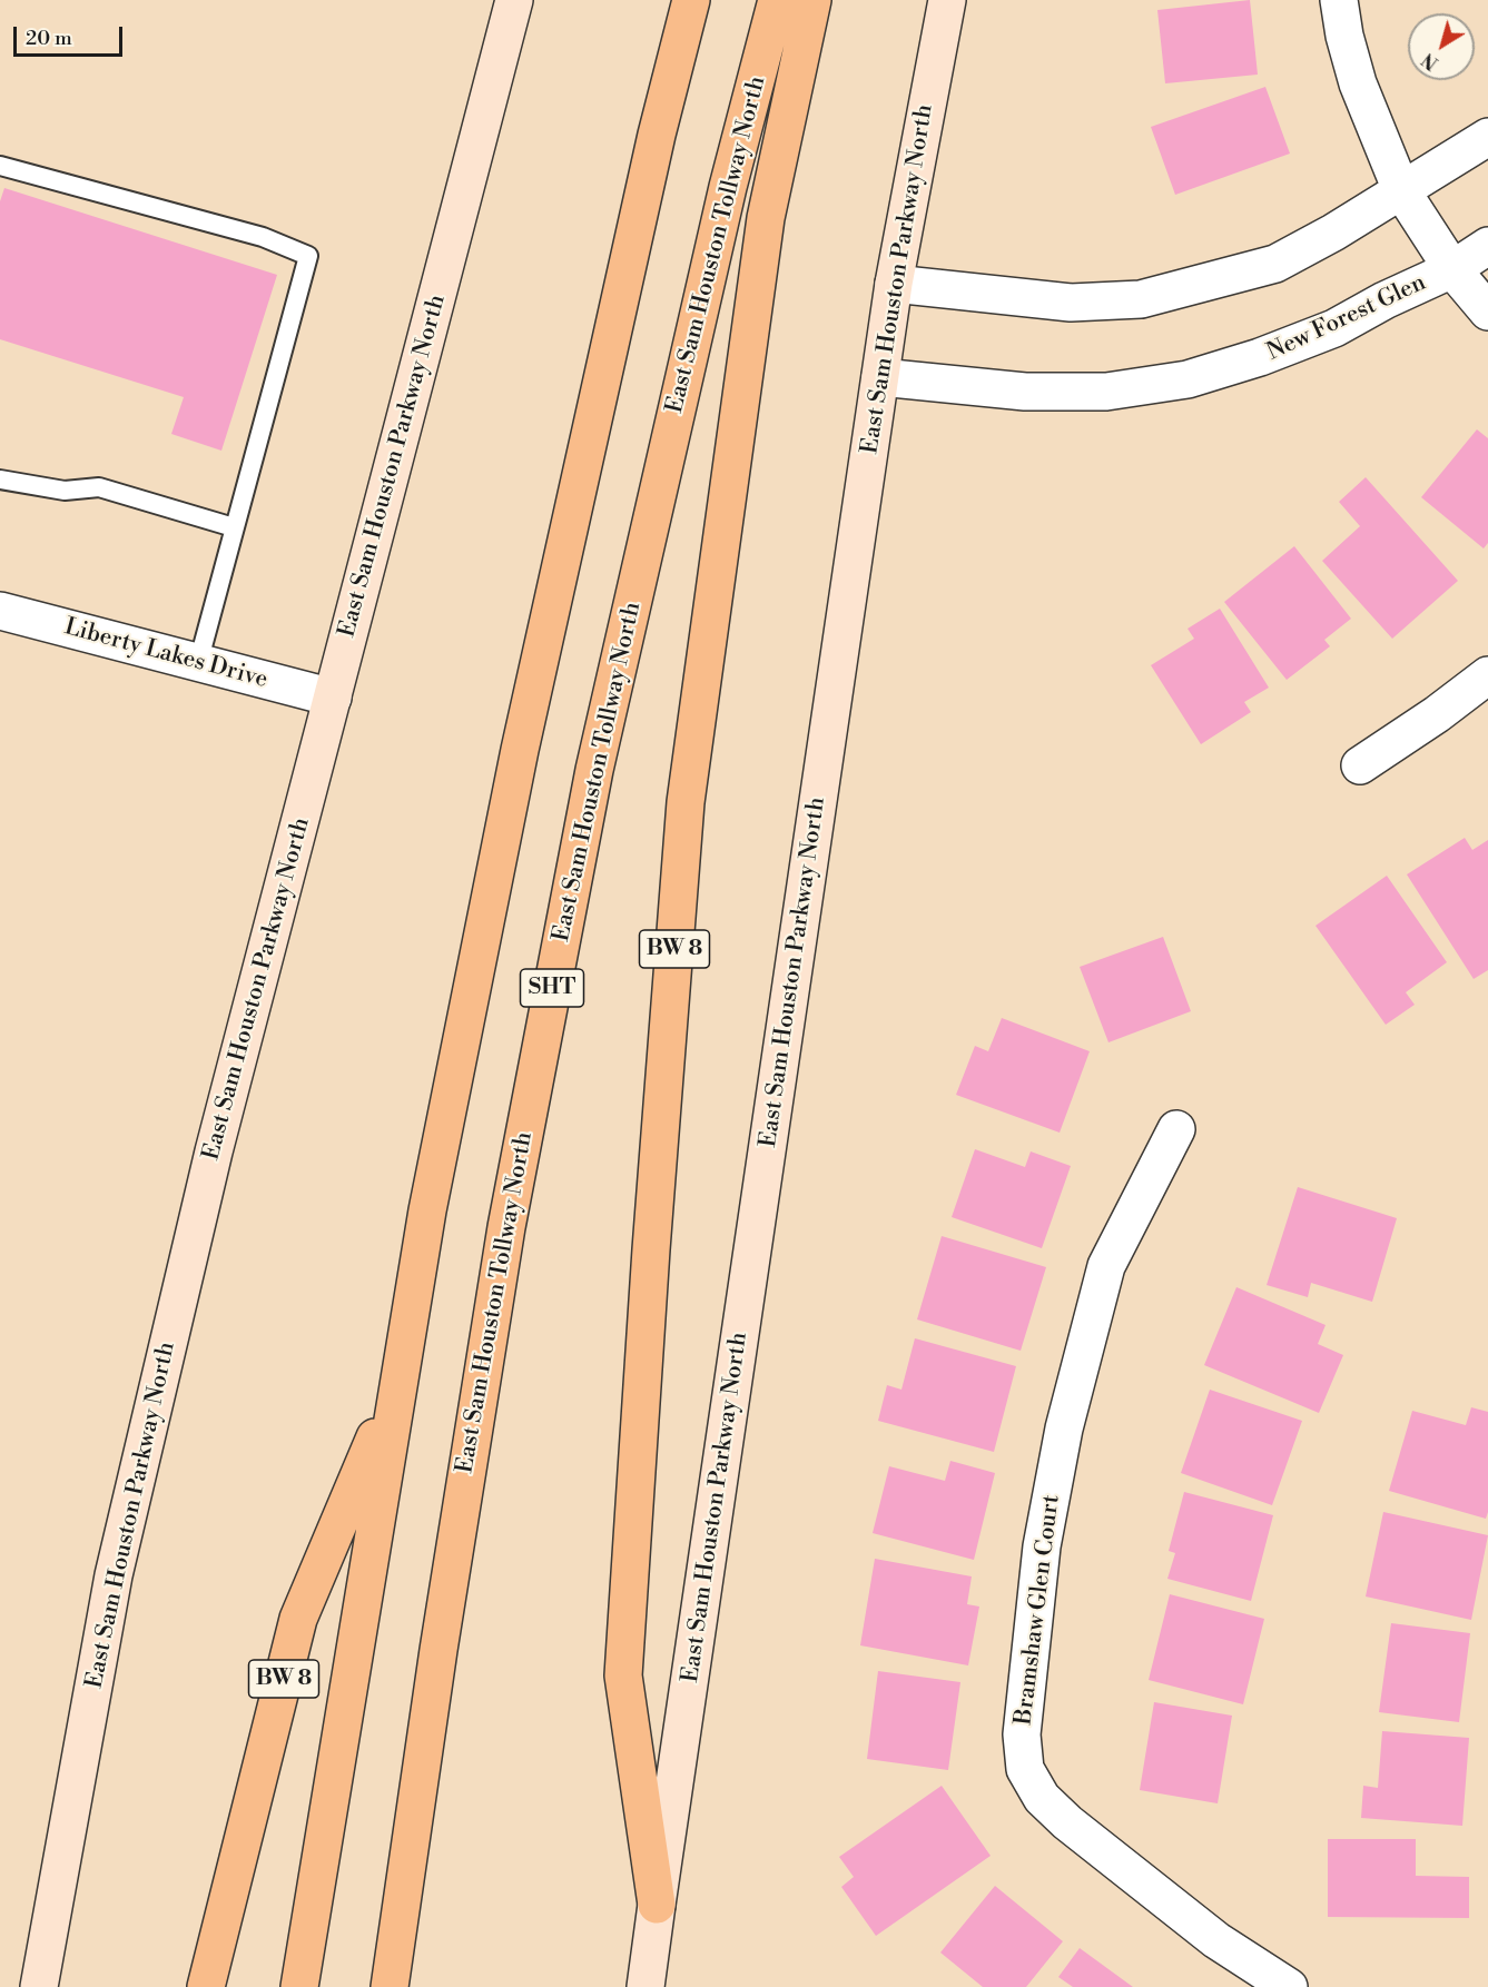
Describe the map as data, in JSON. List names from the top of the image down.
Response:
{
  "streets": {
    "highway": ["East Sam Houston Tollway North", "BW 8", "SHT"],
    "main road": ["East Sam Houston Parkway North"],
    "street": ["New Forest Glen", "Liberty Lakes Drive", "Bramshaw Glen Court"]
  },
  "crossings": [
    ["East Sam Houston Parkway North", "New Forest Glen"],
    ["East Sam Houston Parkway North", "Liberty Lakes Drive"],
    ["East Sam Houston Parkway North", "BW 8"]
  ],
  "scale_bar": "20 m",
  "north": "bottom left"
}
